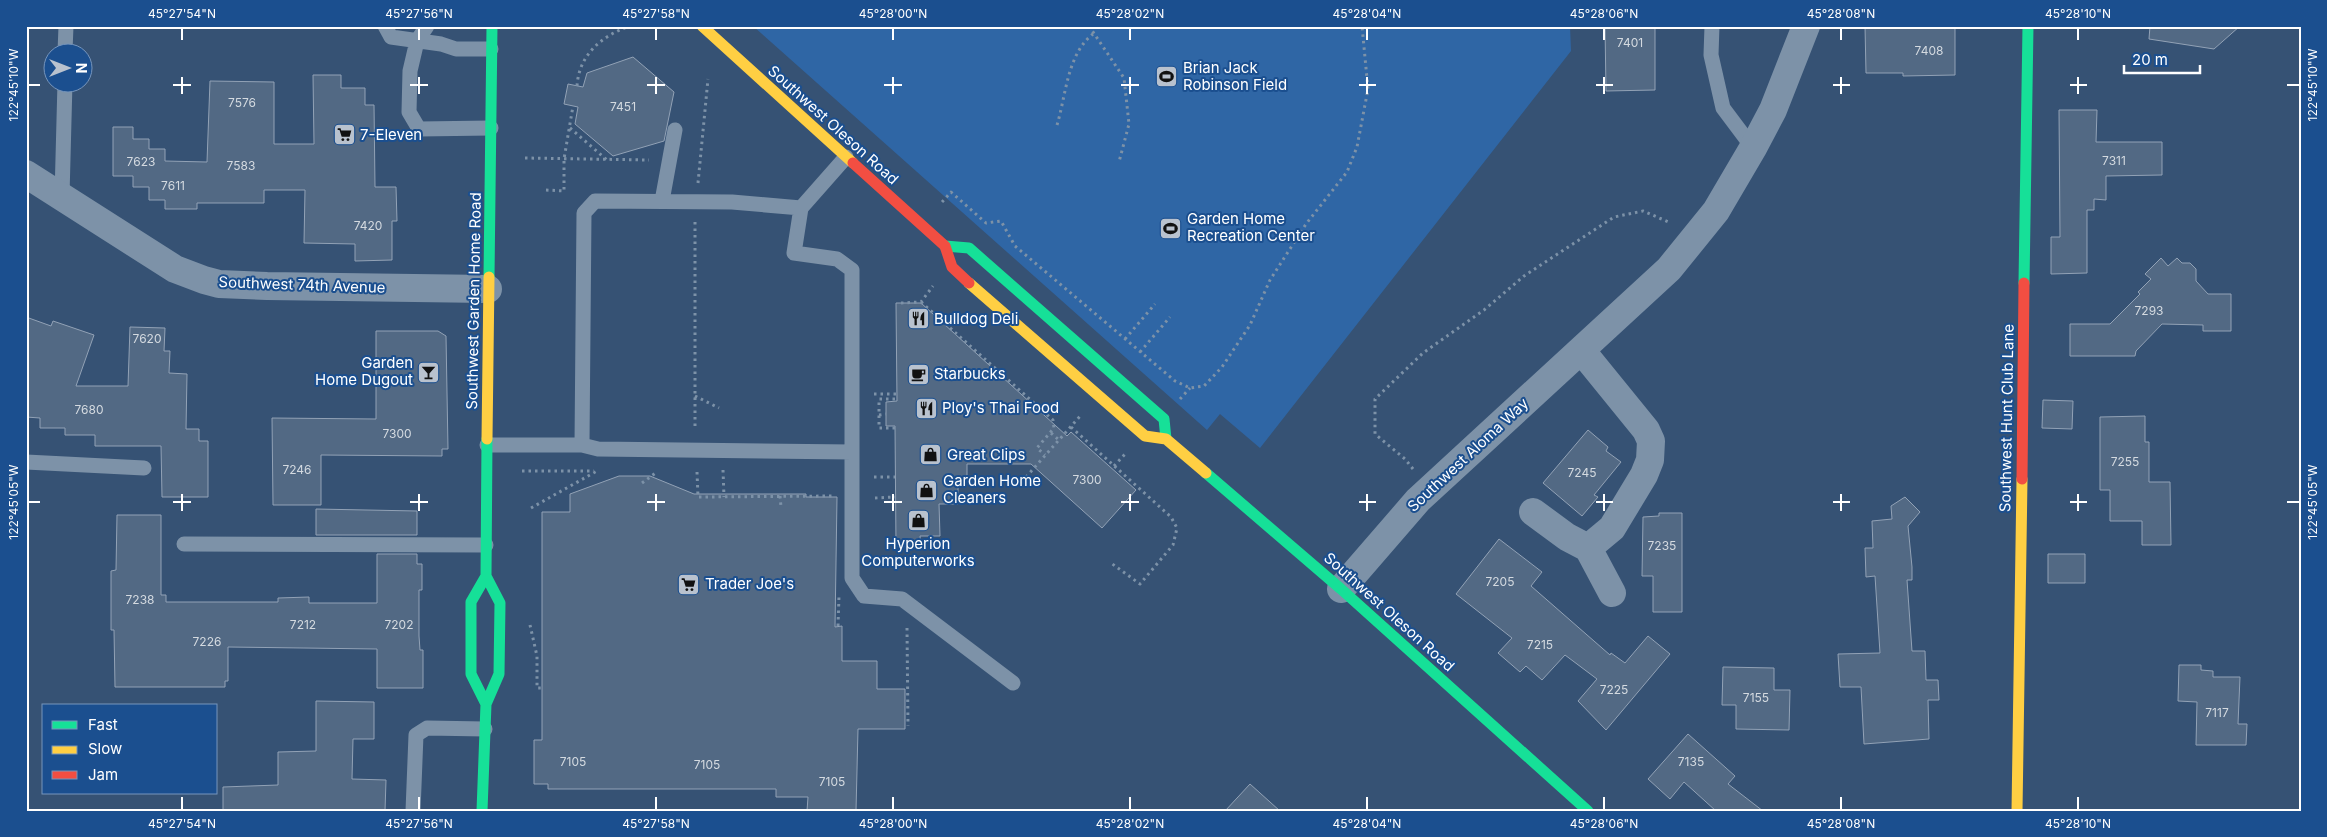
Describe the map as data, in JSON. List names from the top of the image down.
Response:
{
  "streets": {
    "main road": ["Southwest Oleson Road", "Southwest Garden Home Road", "Southwest Hunt Club Lane"],
    "street": ["Southwest 74th Avenue", "Southwest Aloma Way"]
  },
  "crossings": [
    ["Southwest Oleson Road", "Southwest Aloma Way"],
    ["Southwest 74th Avenue", "Southwest Garden Home Road"]
  ],
  "places": {
    "sports": ["Brian Jack Robinson Field", "Garden Home Recreation Center"],
    "supermarket": ["7-Eleven", "Trader Joe's"],
    "restaurant": ["Bulldog Deli", "Ploy's Thai Food"],
    "bar": ["Garden Home Dugout"],
    "cafe": ["Starbucks"],
    "shop": ["Great Clips", "Garden Home Cleaners", "Hyperion Computerworks"]
  },
  "house_numbers": [
    "7401",
    "7408",
    "7576",
    "7451",
    "7311",
    "7623",
    "7583",
    "7611",
    "7420",
    "7293",
    "7620",
    "7680",
    "7300",
    "7255",
    "7246",
    "7245",
    "7300",
    "7235",
    "7205",
    "7238",
    "7212",
    "7202",
    "7226",
    "7215",
    "7225",
    "7155",
    "7117",
    "7105",
    "7135",
    "7105",
    "7105"
  ],
  "legend": ["Fast", "Slow", "Jam"],
  "scale_bar": "20 m",
  "north": "right",
  "coordinates": [
    "45°27'54\"N",
    "45°27'56\"N",
    "45°27'58\"N",
    "45°28'00\"N",
    "45°28'02\"N",
    "45°28'04\"N",
    "45°28'06\"N",
    "45°28'08\"N",
    "45°28'10\"N",
    "122°45'10\"W",
    "122°45'05\"W"
  ]
}
